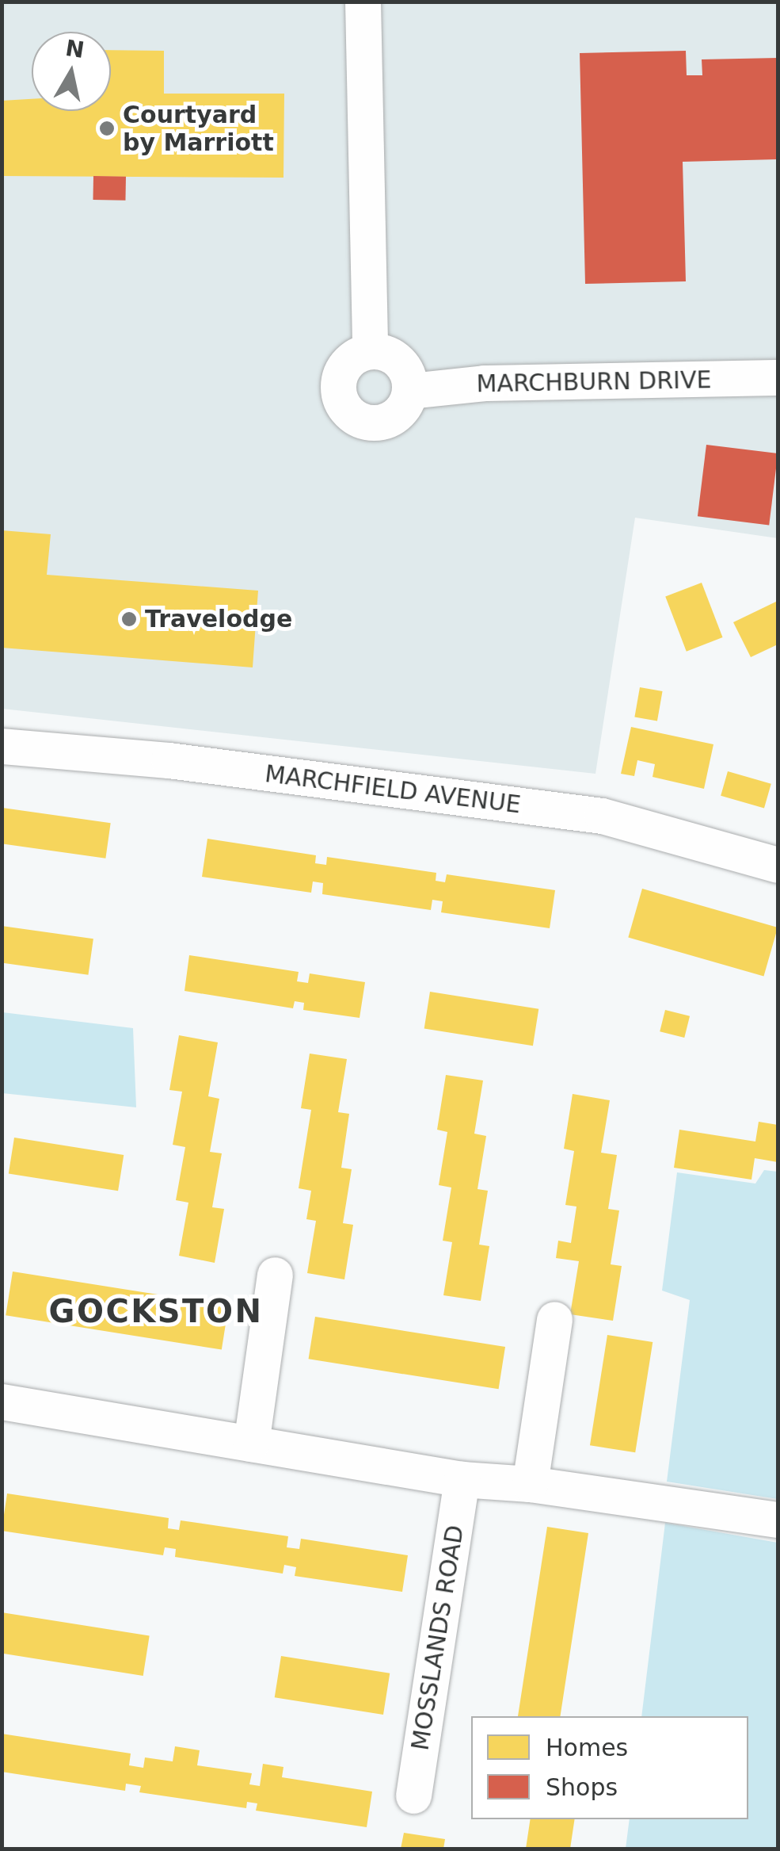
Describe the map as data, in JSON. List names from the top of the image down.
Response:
{
  "streets": {
    "street": ["MARCHBURN DRIVE", "MARCHFIELD AVENUE", "MOSSLANDS ROAD"]
  },
  "districts": ["GOCKSTON"],
  "places": ["Courtyard by Marriott", "Travelodge"],
  "legend": ["Homes", "Shops"],
  "north": "top"
}
